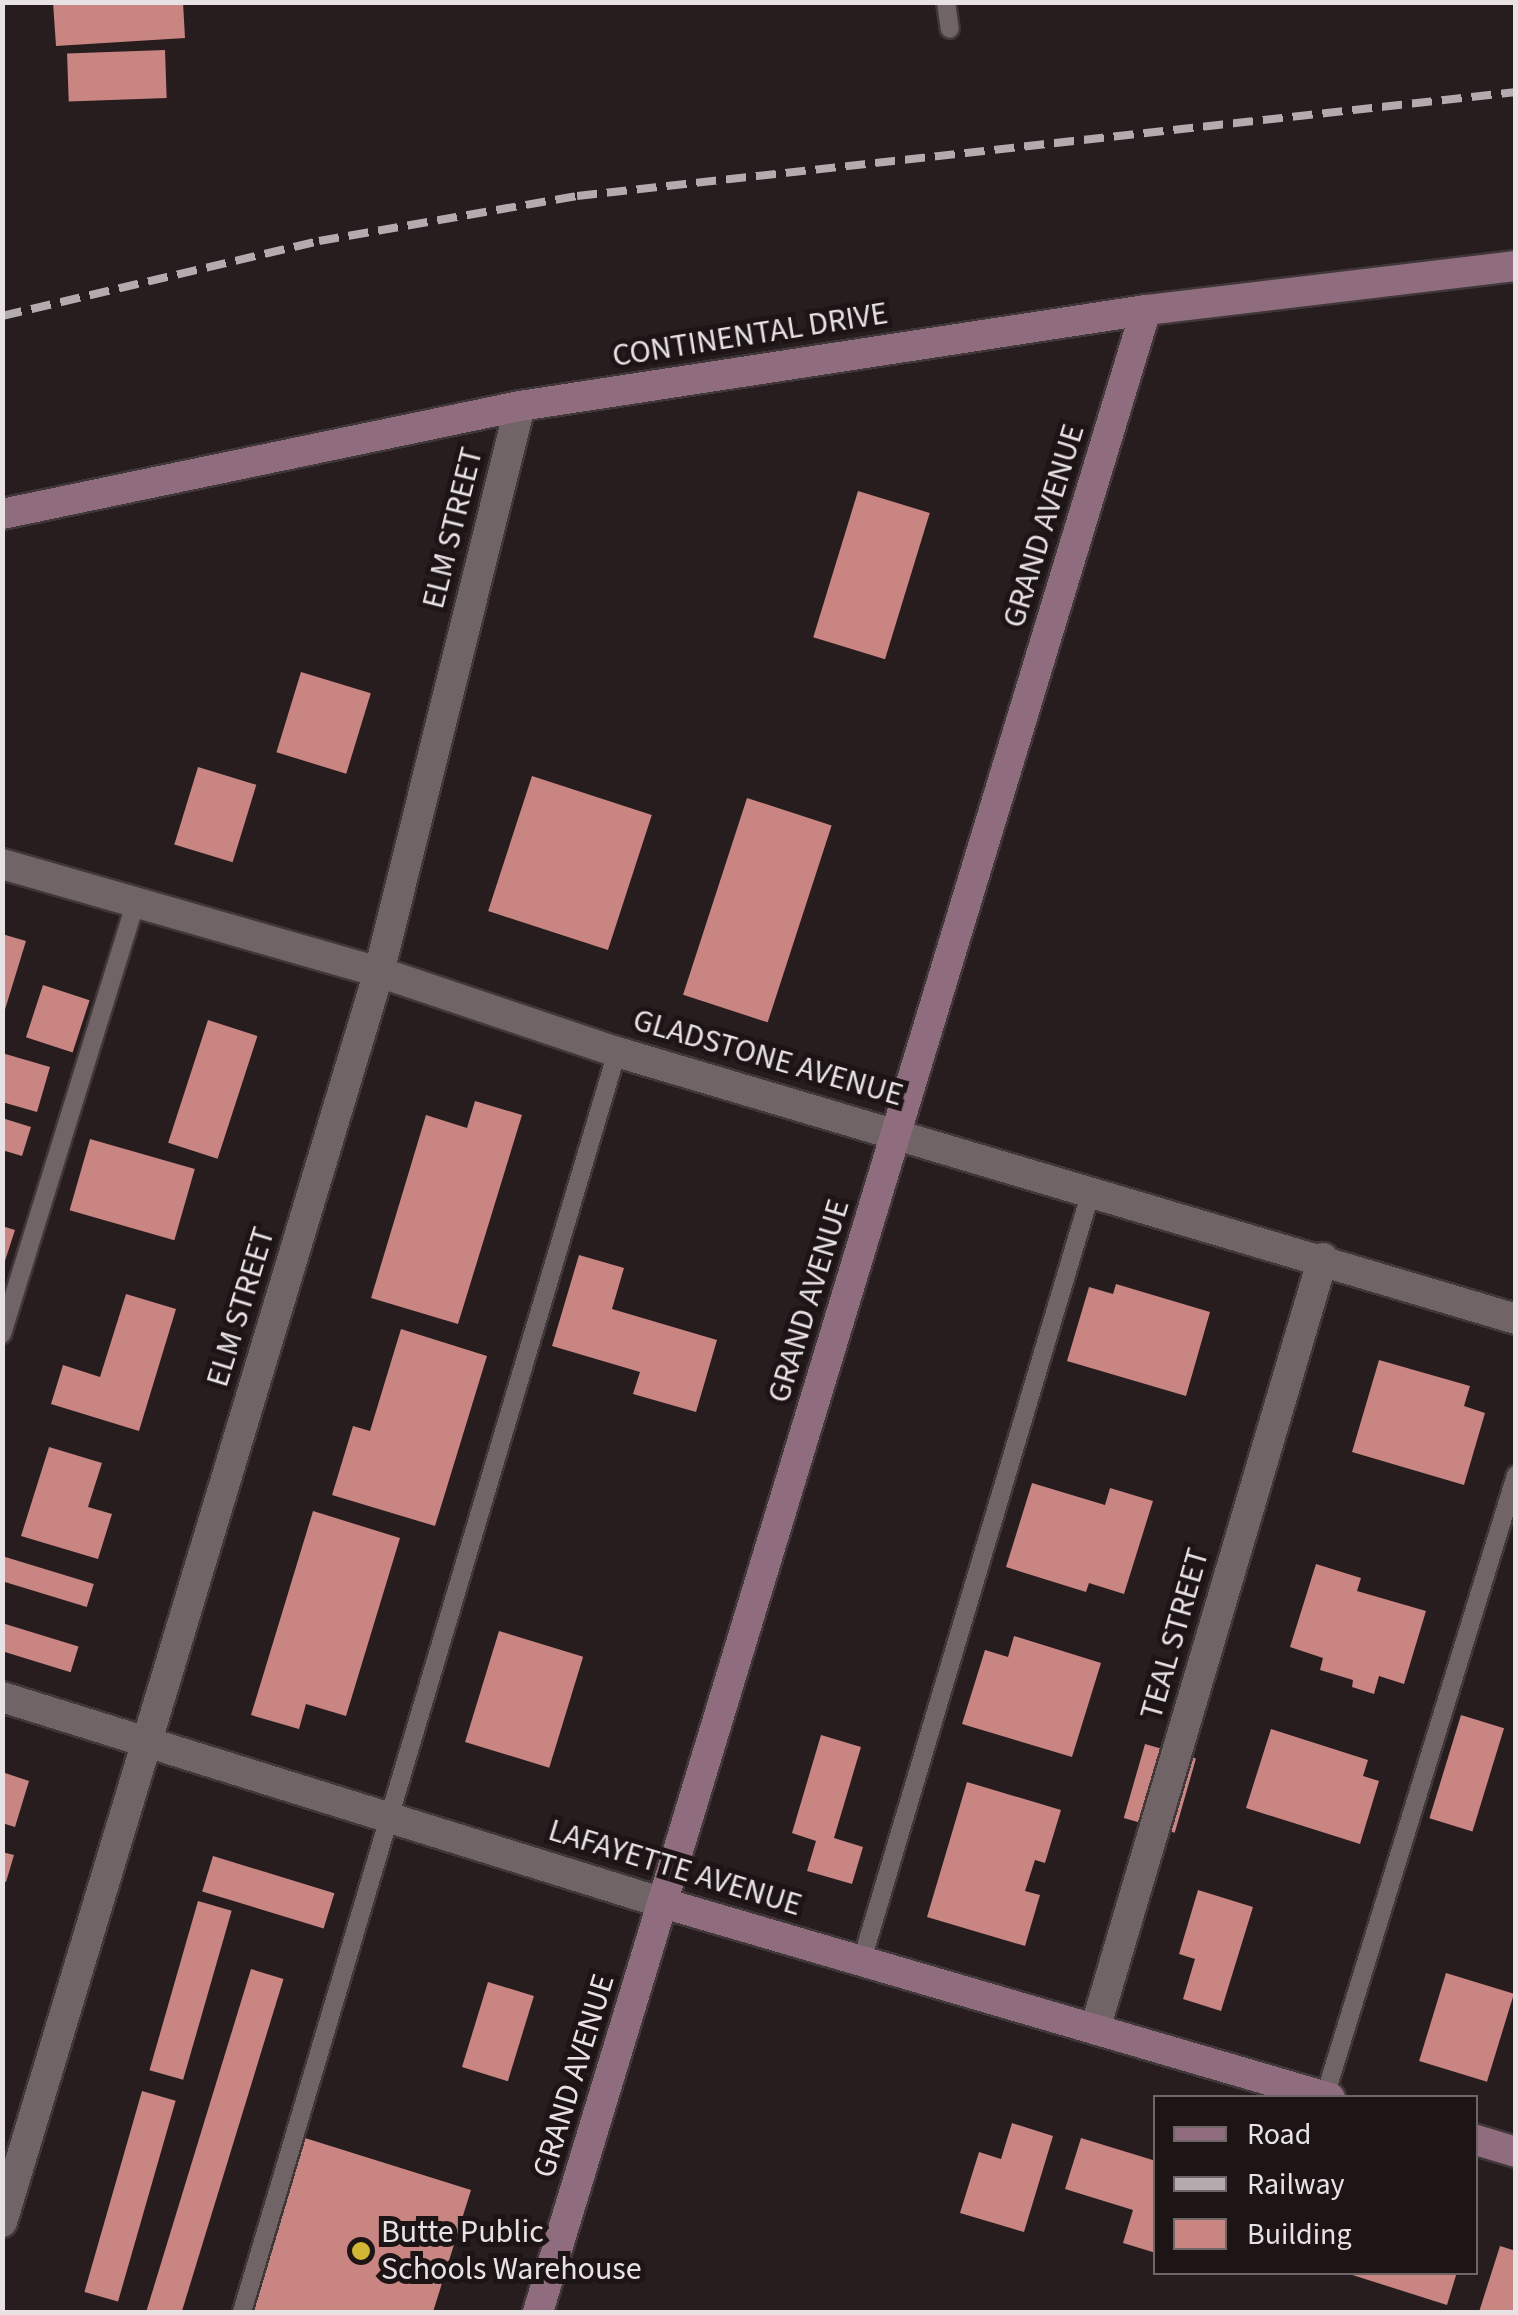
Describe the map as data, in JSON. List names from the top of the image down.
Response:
{
  "streets": {
    "main road": ["CONTINENTAL DRIVE", "GRAND AVENUE", "LAFAYETTE AVENUE"],
    "street": ["ELM STREET", "GLADSTONE AVENUE", "TEAL STREET"]
  },
  "crossings": [
    ["CONTINENTAL DRIVE", "GRAND AVENUE"],
    ["CONTINENTAL DRIVE", "ELM STREET"],
    ["GRAND AVENUE", "GLADSTONE AVENUE"],
    ["GRAND AVENUE", "LAFAYETTE AVENUE"],
    ["ELM STREET", "GLADSTONE AVENUE"],
    ["ELM STREET", "LAFAYETTE AVENUE"],
    ["GLADSTONE AVENUE", "TEAL STREET"],
    ["TEAL STREET", "LAFAYETTE AVENUE"]
  ],
  "places": ["Butte Public Schools Warehouse"],
  "legend": ["Road", "Railway", "Building"]
}
